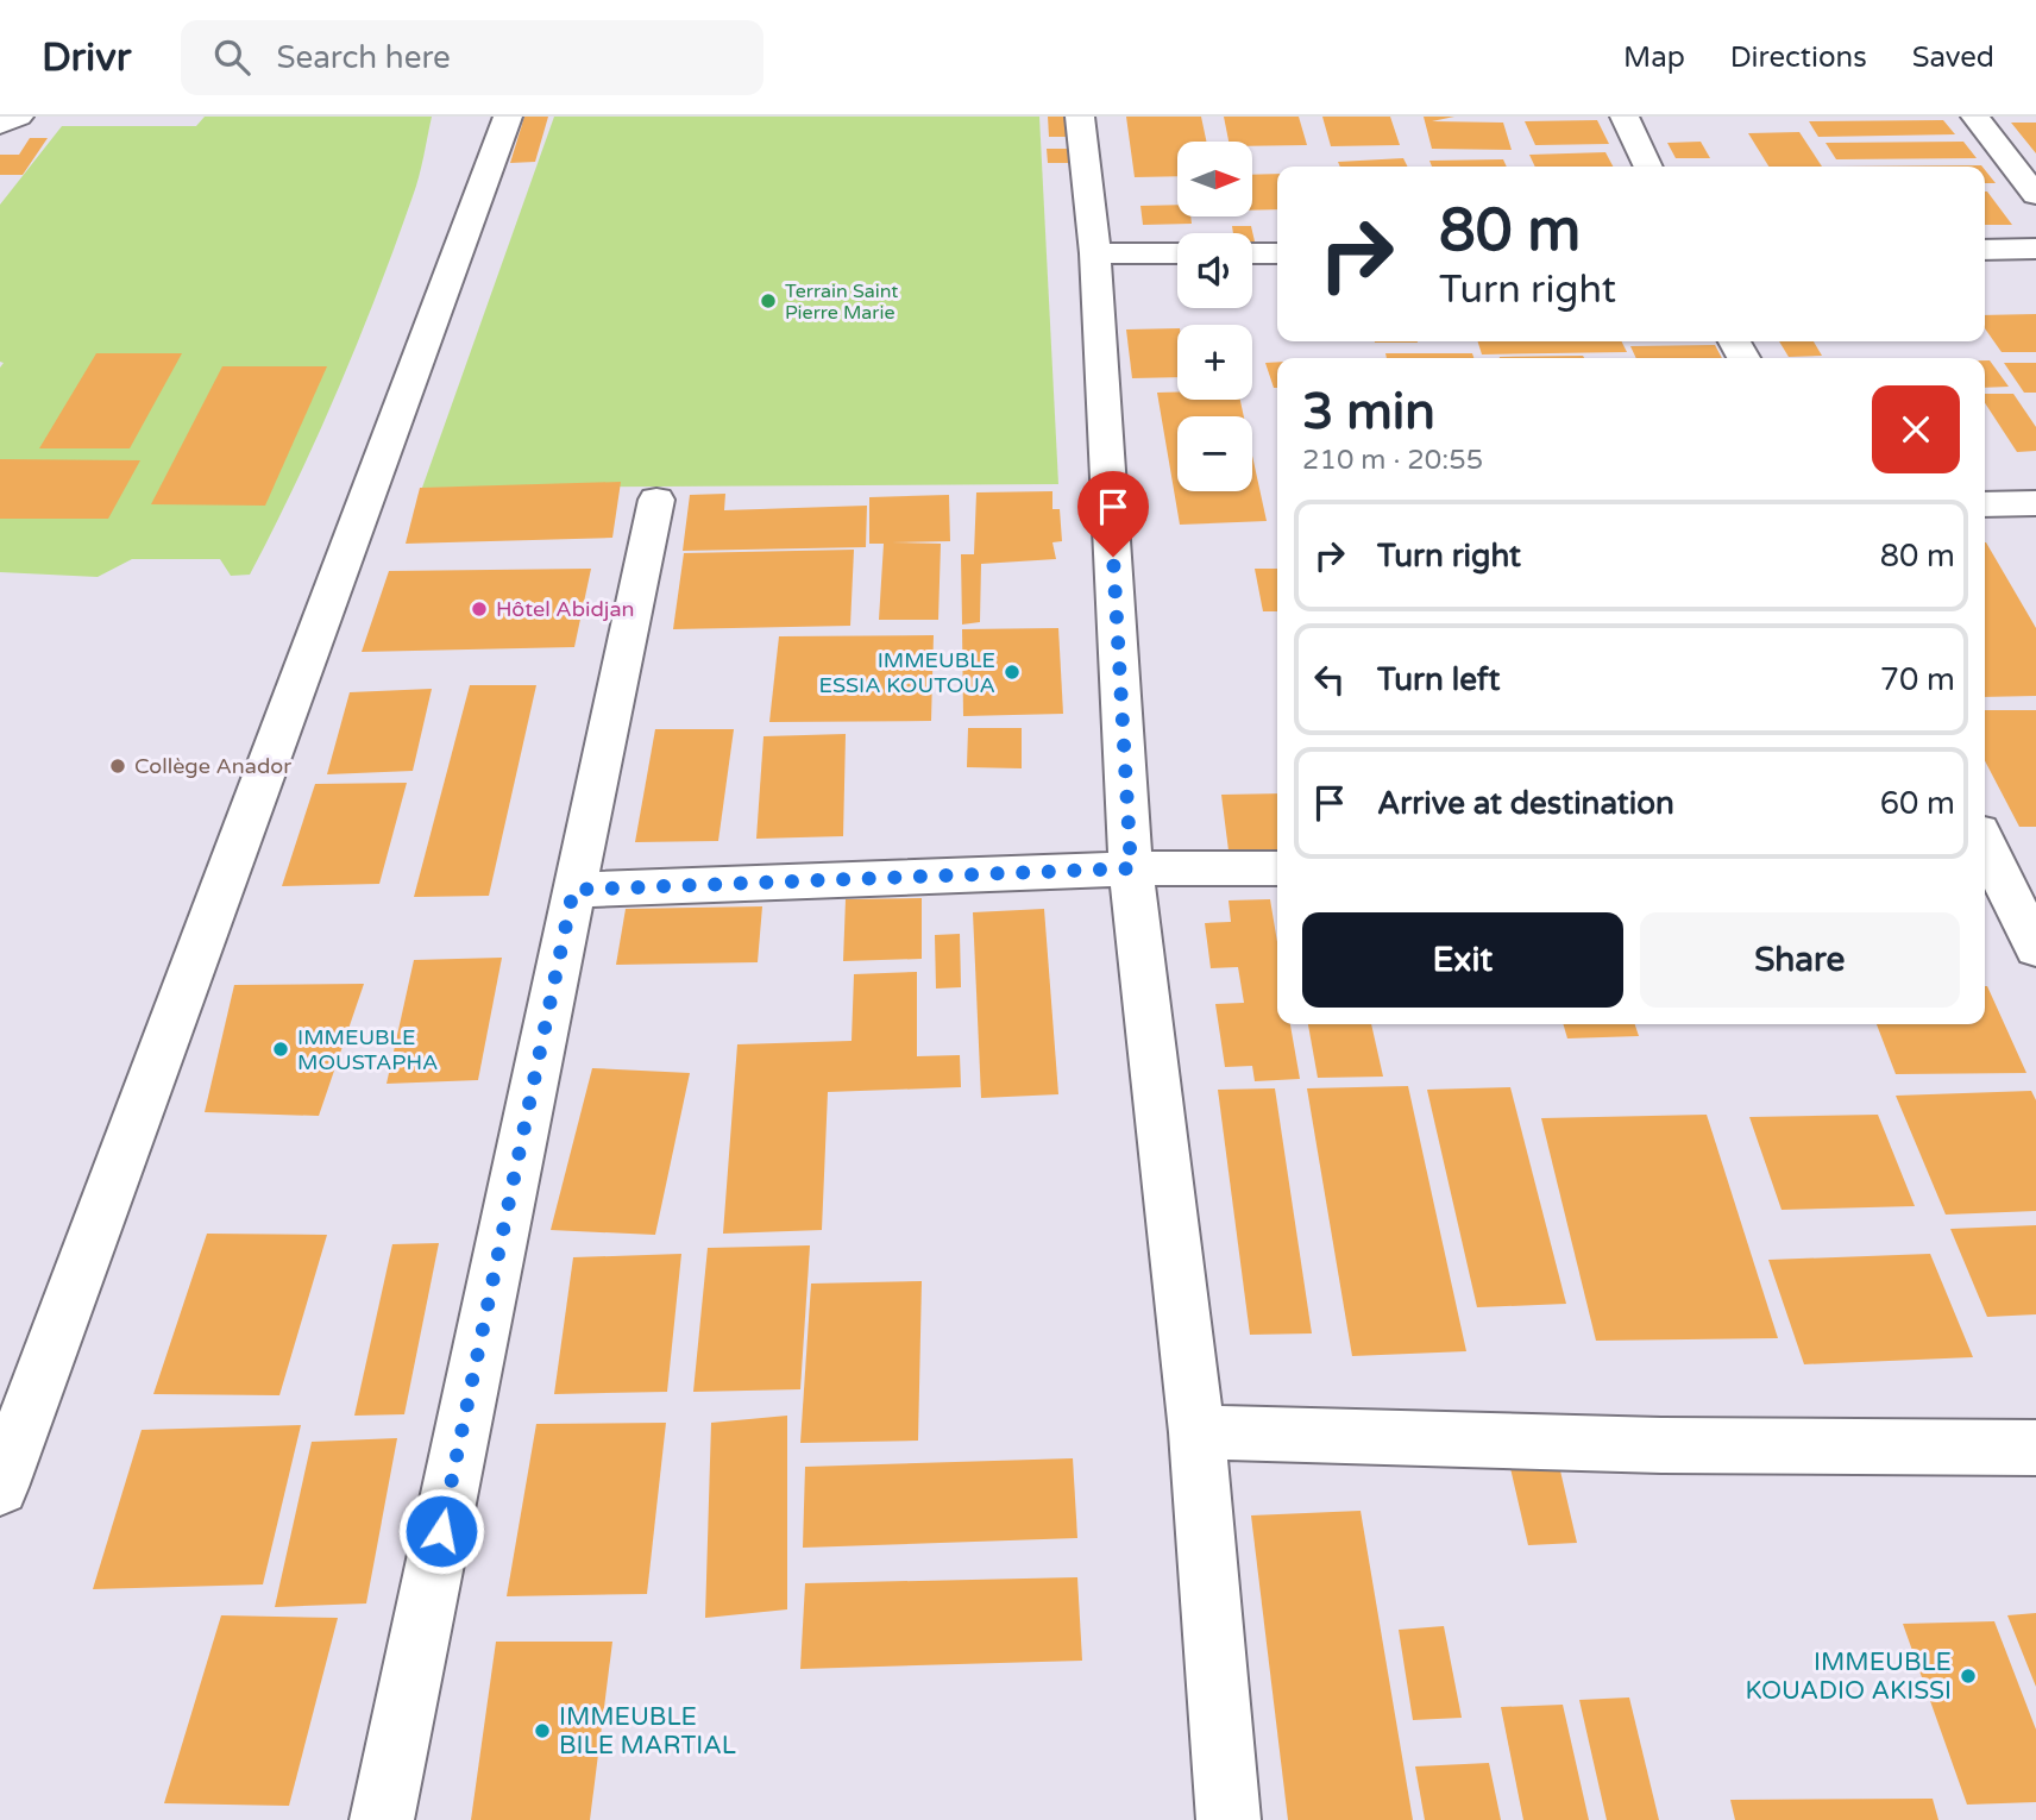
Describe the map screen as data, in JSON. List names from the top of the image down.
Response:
{
  "places": [
    "Terrain Saint Pierre Marie",
    "Hôtel Abidjan",
    "IMMEUBLE ESSIA KOUTOUA",
    "Collège Anador",
    "IMMEUBLE MOUSTAPHA",
    "IMMEUBLE KOUADIO AKISSI",
    "IMMEUBLE BILE MARTIAL"
  ],
  "north": "right",
  "page": {
    "header": "Drivr",
    "search": "Search here",
    "nav": ["Map", "Directions", "Saved"],
    "map_buttons": ["+", "−"],
    "turn": ["80 m", "Turn right"],
    "heading": ["3 min", "210 m · 20:55"],
    "list": [
      {
        "name": "Turn right",
        "value": "80 m"
      },
      {
        "name": "Turn left",
        "value": "70 m"
      },
      {
        "name": "Arrive at destination",
        "value": "60 m"
      }
    ],
    "buttons": ["Exit", "Share"]
  }
}
